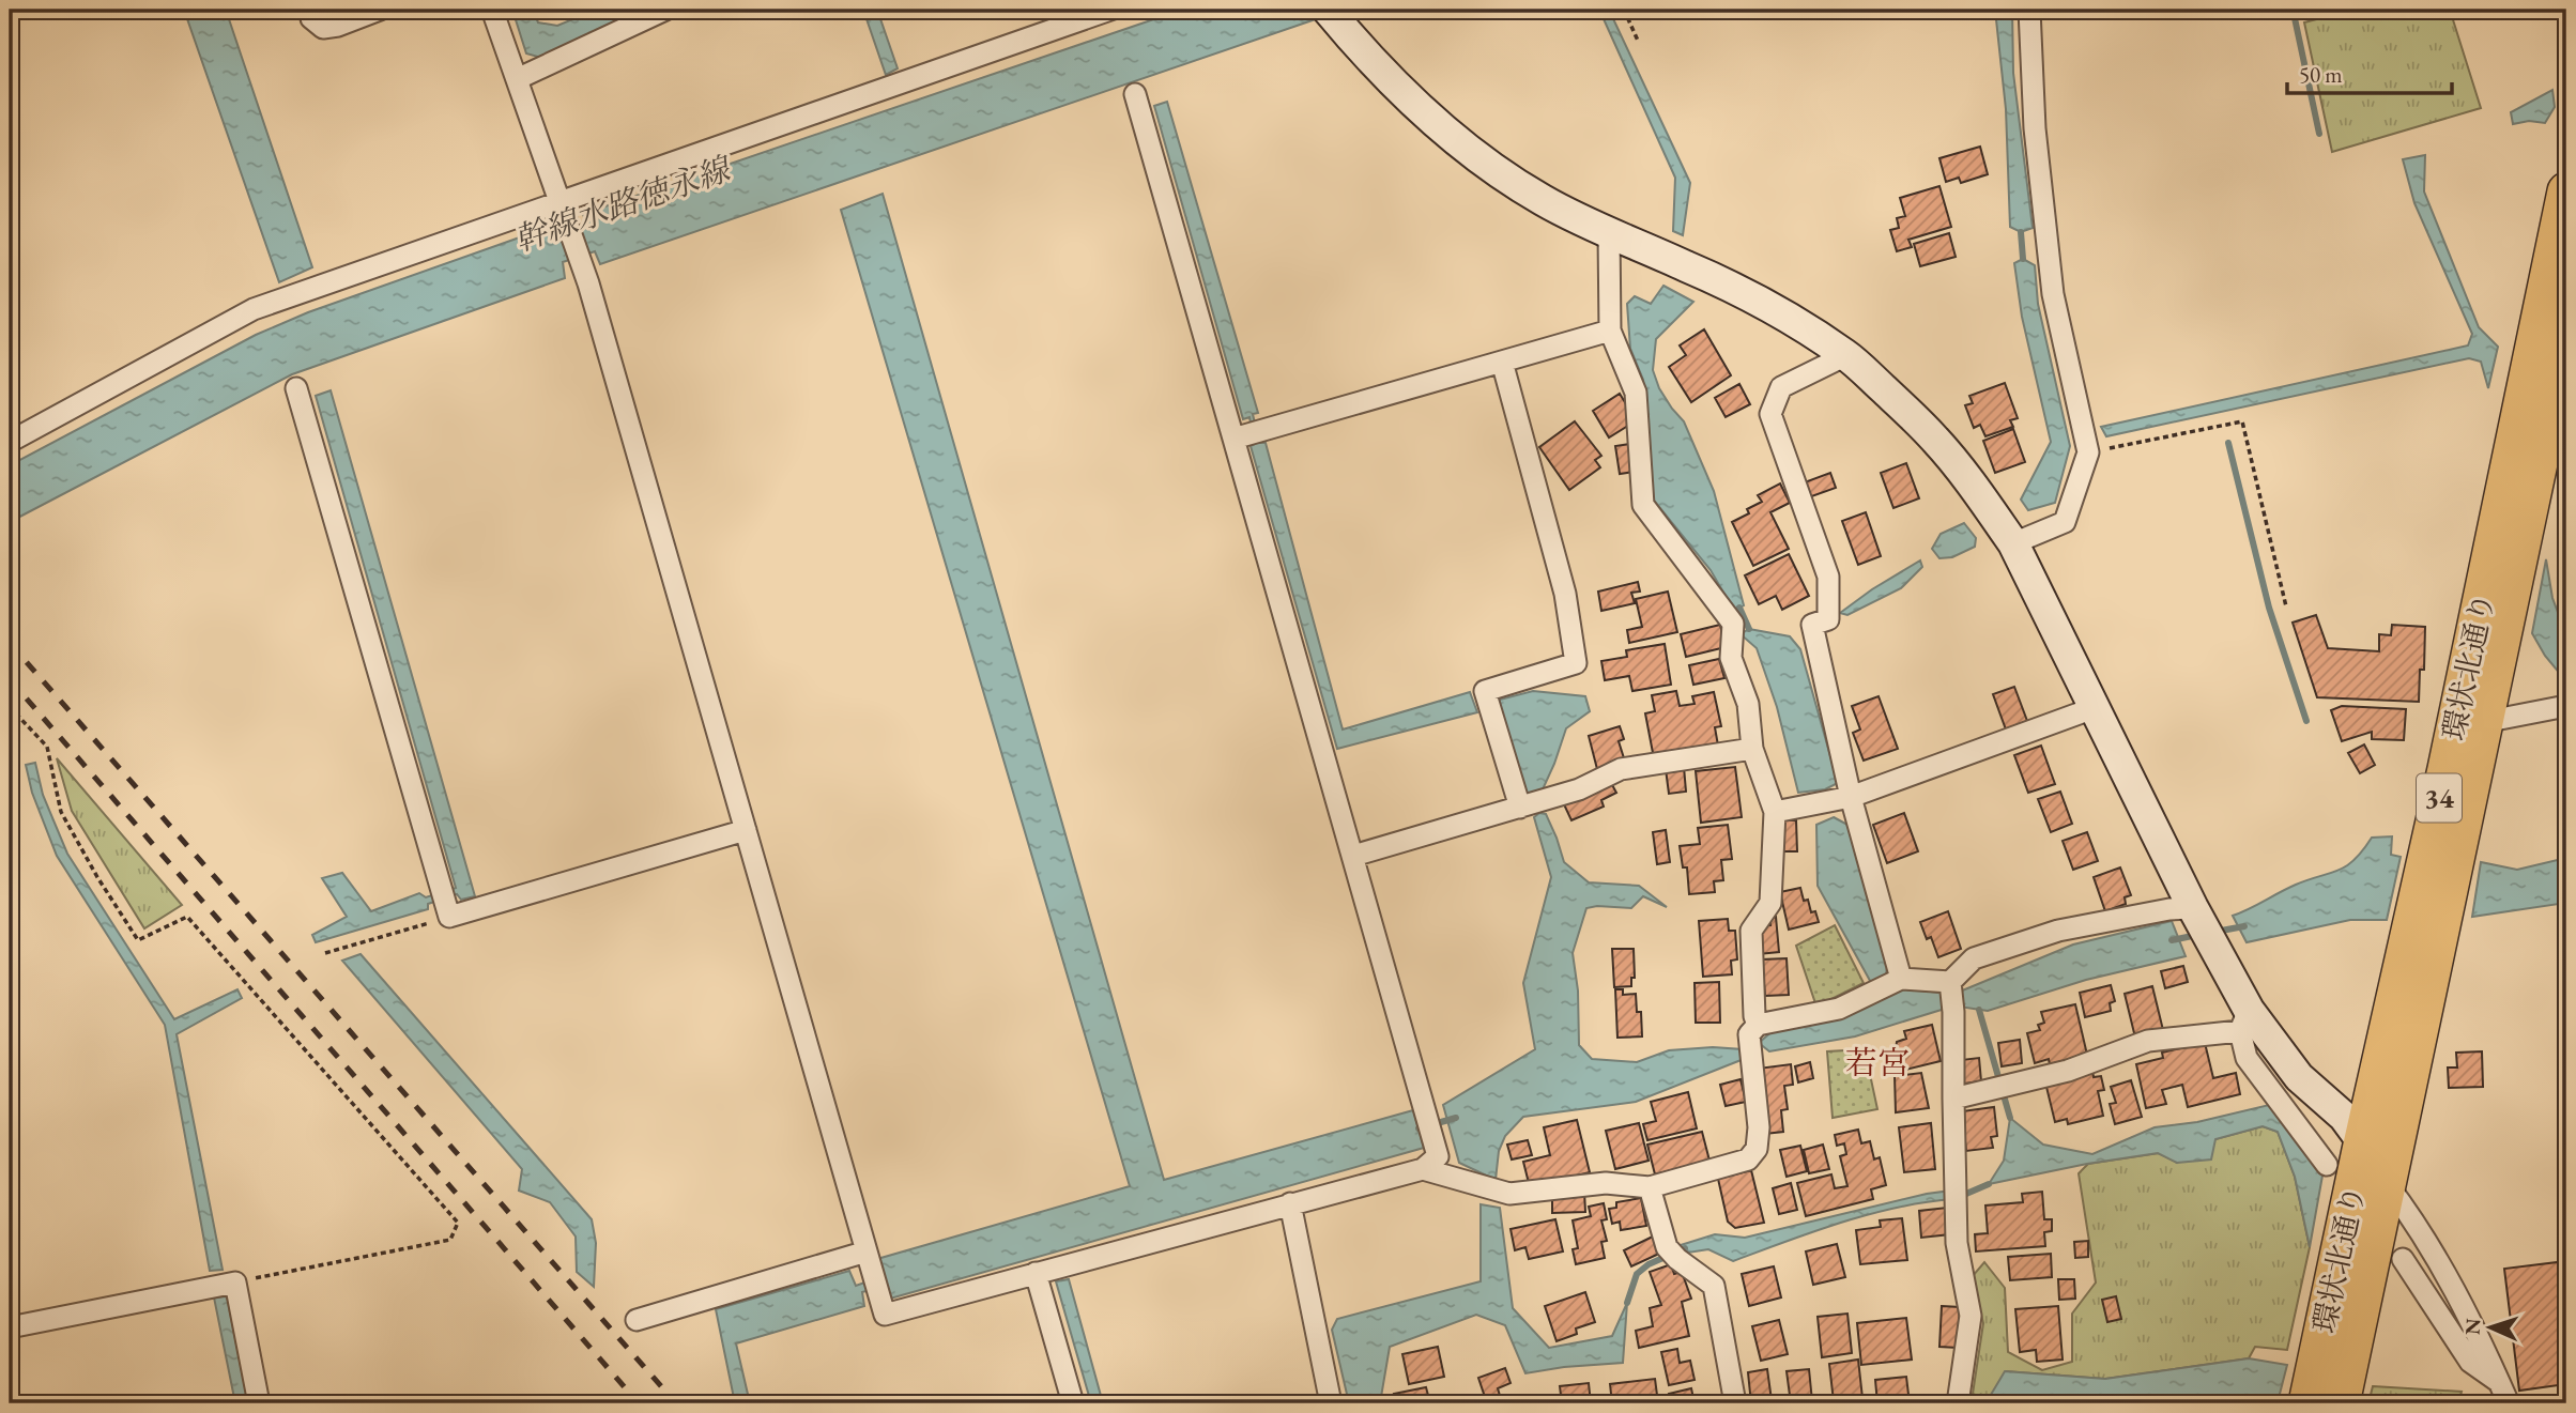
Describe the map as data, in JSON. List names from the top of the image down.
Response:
{
  "streets": {
    "highway": ["環状北通り", "34"]
  },
  "districts": ["若宮"],
  "water": ["幹線水路徳永線"],
  "scale_bar": "50 m",
  "north": "left"
}
